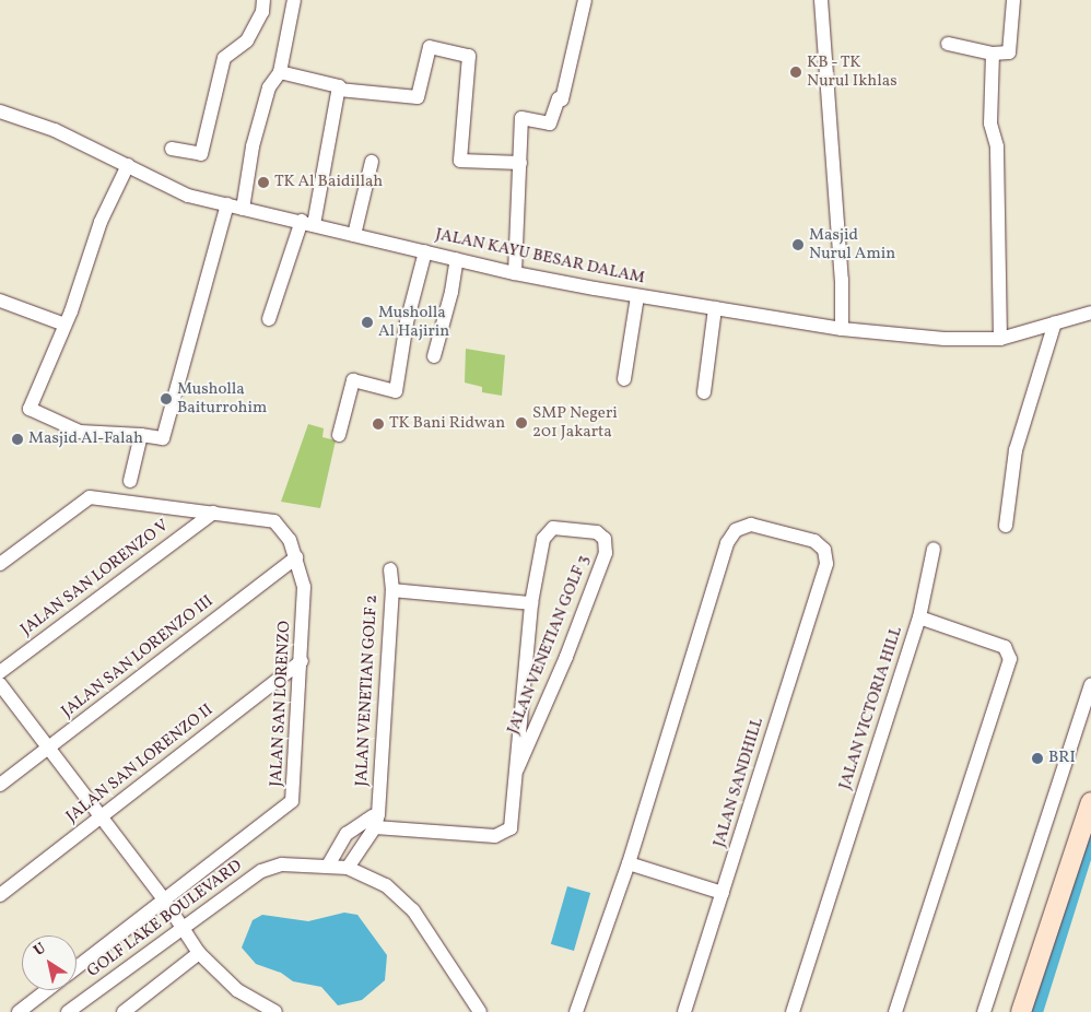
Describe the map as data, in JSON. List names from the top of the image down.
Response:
{
  "streets": {
    "street": [
      "JALAN KAYU BESAR DALAM",
      "JALAN SAN LORENZO V",
      "JALAN VENETIAN GOLF 3",
      "JALAN SAN LORENZO III",
      "JALAN VENETIAN GOLF 2",
      "JALAN SAN LORENZO",
      "JALAN VICTORIA HILL",
      "JALAN SAN LORENZO II",
      "JALAN SANDHILL",
      "GOLF LAKE BOULEVARD"
    ]
  },
  "crossings": [
    ["JALAN SAN LORENZO V", "JALAN SAN LORENZO"],
    ["JALAN VENETIAN GOLF 3", "JALAN VENETIAN GOLF 2"],
    ["JALAN SAN LORENZO III", "JALAN SAN LORENZO"],
    ["JALAN SAN LORENZO", "JALAN SAN LORENZO II"]
  ],
  "places": [
    "KB - TK Nurul Ikhlas",
    "TK Al Baidillah",
    "Masjid Nurul Amin",
    "Musholla Al Hajirin",
    "Musholla Baiturrohim",
    "SMP Negeri 201 Jakarta",
    "TK Bani Ridwan",
    "Masjid Al-Falah",
    "BRI"
  ],
  "north": "top left"
}
